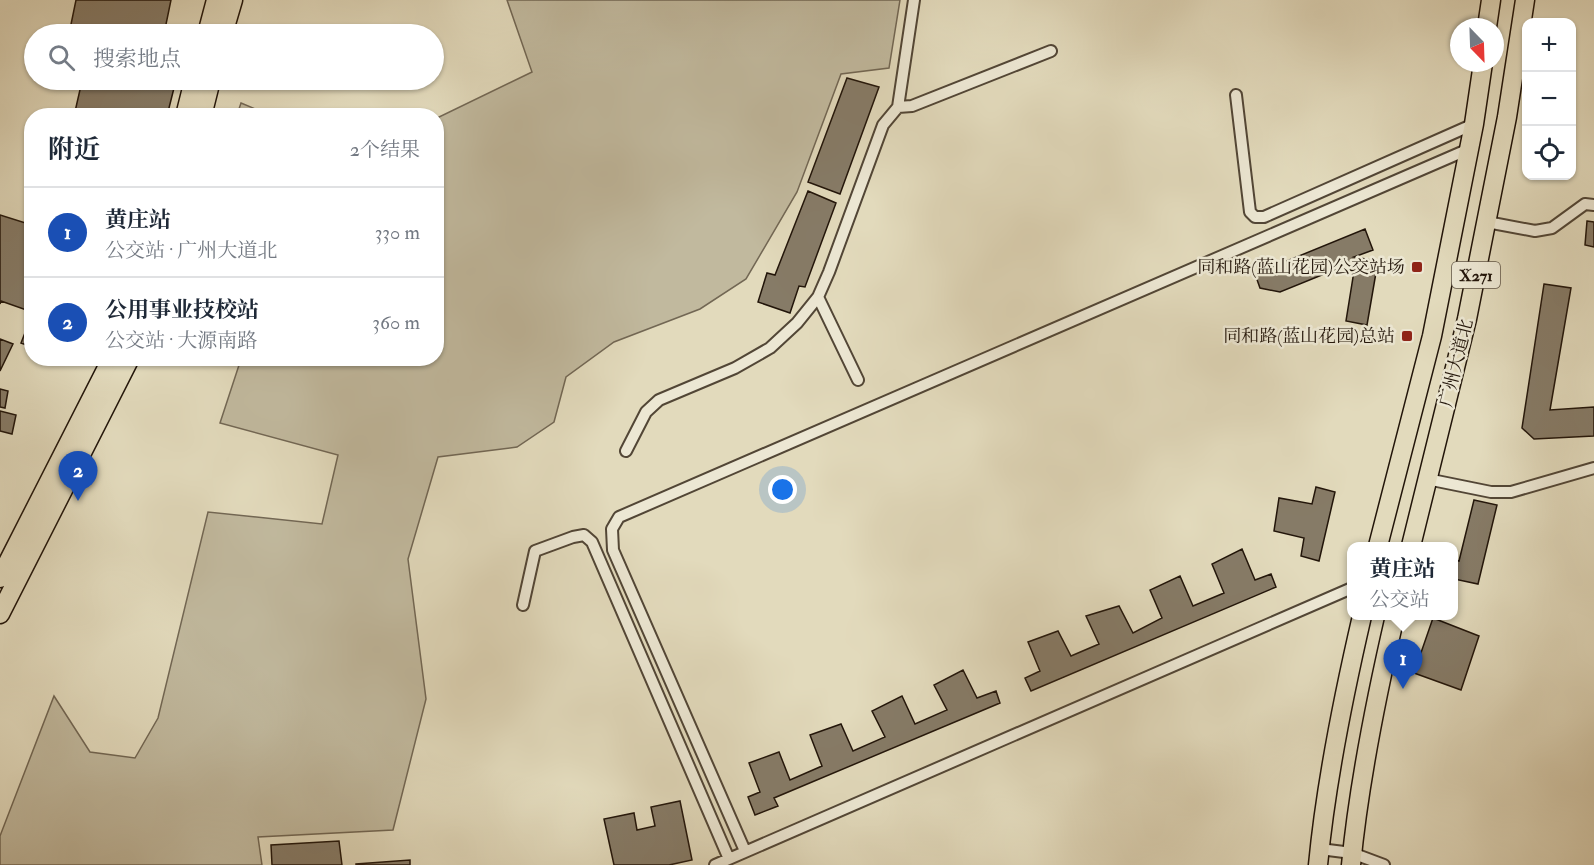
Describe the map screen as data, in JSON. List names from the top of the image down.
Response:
{
  "streets": {
    "main road": ["X271", "广州大道北"]
  },
  "places": {
    "transit": ["同和路(蓝山花园)公交站场", "同和路(蓝山花园)总站"]
  },
  "north": "bottom right",
  "page": {
    "map_buttons": ["+", "−"],
    "search": "搜索地点",
    "heading": ["附近", "2个结果"],
    "list": [
      {
        "mark": "1",
        "name": "黄庄站",
        "note": "公交站 · 广州大道北",
        "value": "330 m"
      },
      {
        "mark": "2",
        "name": "公用事业技校站",
        "note": "公交站 · 大源南路",
        "value": "360 m"
      }
    ],
    "pins": ["2", "1"],
    "popup": ["黄庄站", "公交站"]
  }
}
